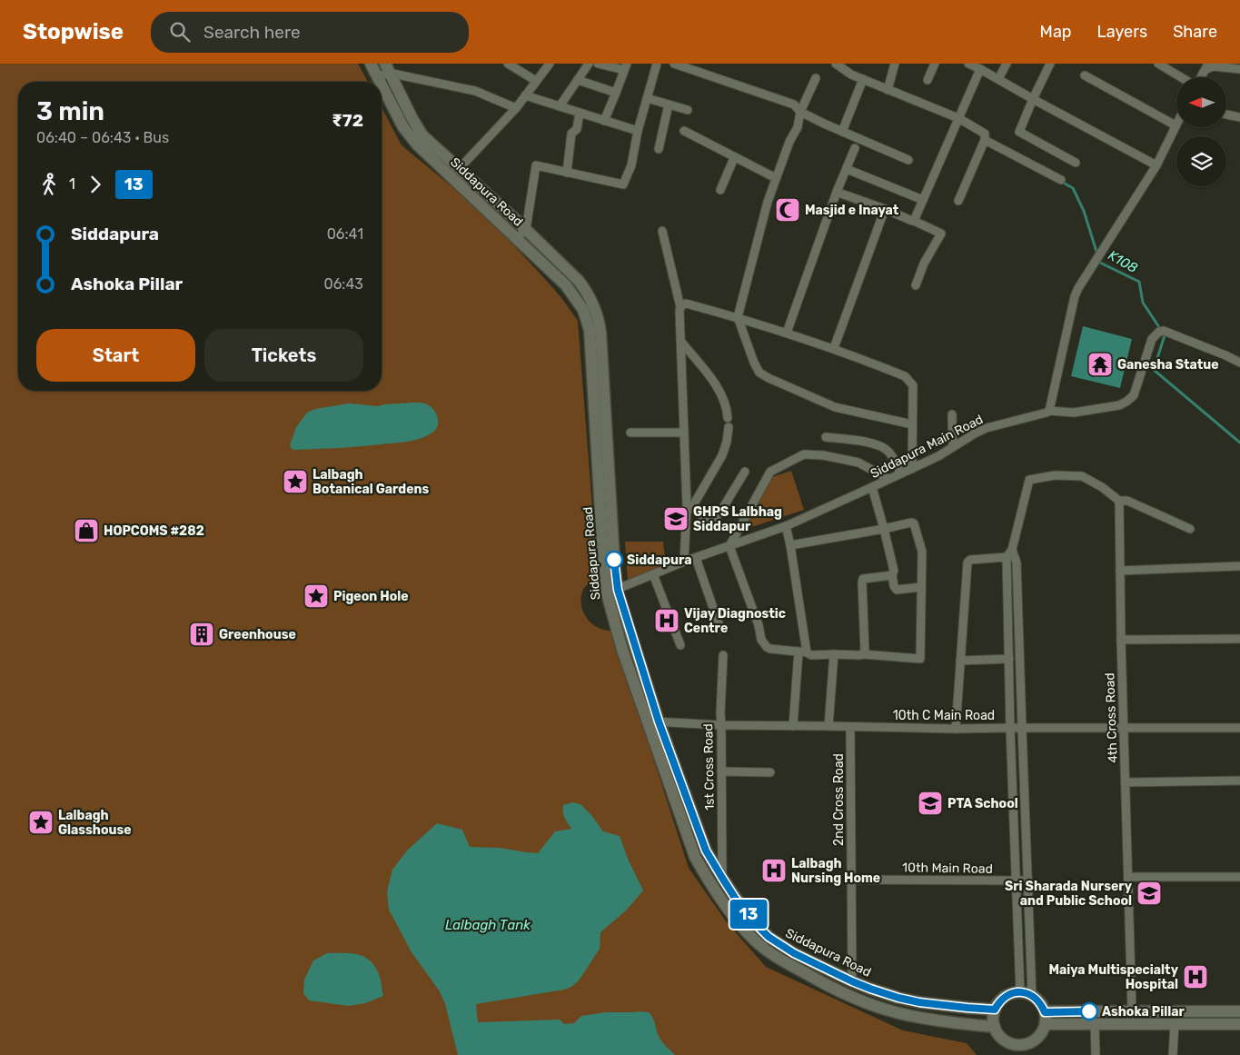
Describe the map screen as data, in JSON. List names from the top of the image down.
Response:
{
  "streets": {
    "main road": ["Siddapura Road"],
    "street": [
      "Siddapura Main Road",
      "10th C Main Road",
      "4th Cross Road",
      "1st Cross Road",
      "2nd Cross Road",
      "10th Main Road"
    ]
  },
  "crossings": [
    ["Siddapura Road", "Siddapura Main Road"],
    ["Siddapura Road", "10th C Main Road"],
    ["Siddapura Road", "1st Cross Road"],
    ["Siddapura Road", "2nd Cross Road"],
    ["10th C Main Road", "4th Cross Road"],
    ["10th C Main Road", "1st Cross Road"],
    ["10th C Main Road", "2nd Cross Road"],
    ["2nd Cross Road", "10th Main Road"]
  ],
  "water": ["K108", "Lalbagh Tank"],
  "places": {
    "mosque": ["Masjid e Inayat"],
    "temple": ["Ganesha Statue"],
    "place": ["Lalbagh Botanical Gardens", "Pigeon Hole", "Lalbagh Glasshouse"],
    "school or university": ["GHPS Lalbhag Siddapur", "PTA School", "Sri Sharada Nursery and Public School"],
    "shop": ["HOPCOMS #282"],
    "other": ["Siddapura", "Ashoka Pillar"],
    "hospital": ["Vijay Diagnostic Centre", "Lalbagh Nursing Home", "Maiya Multispecialty Hospital"],
    "building": ["Greenhouse"]
  },
  "lines": ["bus line 13"],
  "north": "left",
  "page": {
    "header": "Stopwise",
    "search": "Search here",
    "nav": ["Map", "Layers", "Share"],
    "on_map": "13",
    "heading": ["3 min", "06:40 – 06:43 · Bus", "₹72"],
    "legs": ["1", "13"],
    "list": [
      {
        "name": "Siddapura",
        "value": "06:41"
      },
      {
        "name": "Ashoka Pillar",
        "value": "06:43"
      }
    ],
    "buttons": ["Start", "Tickets"]
  }
}
